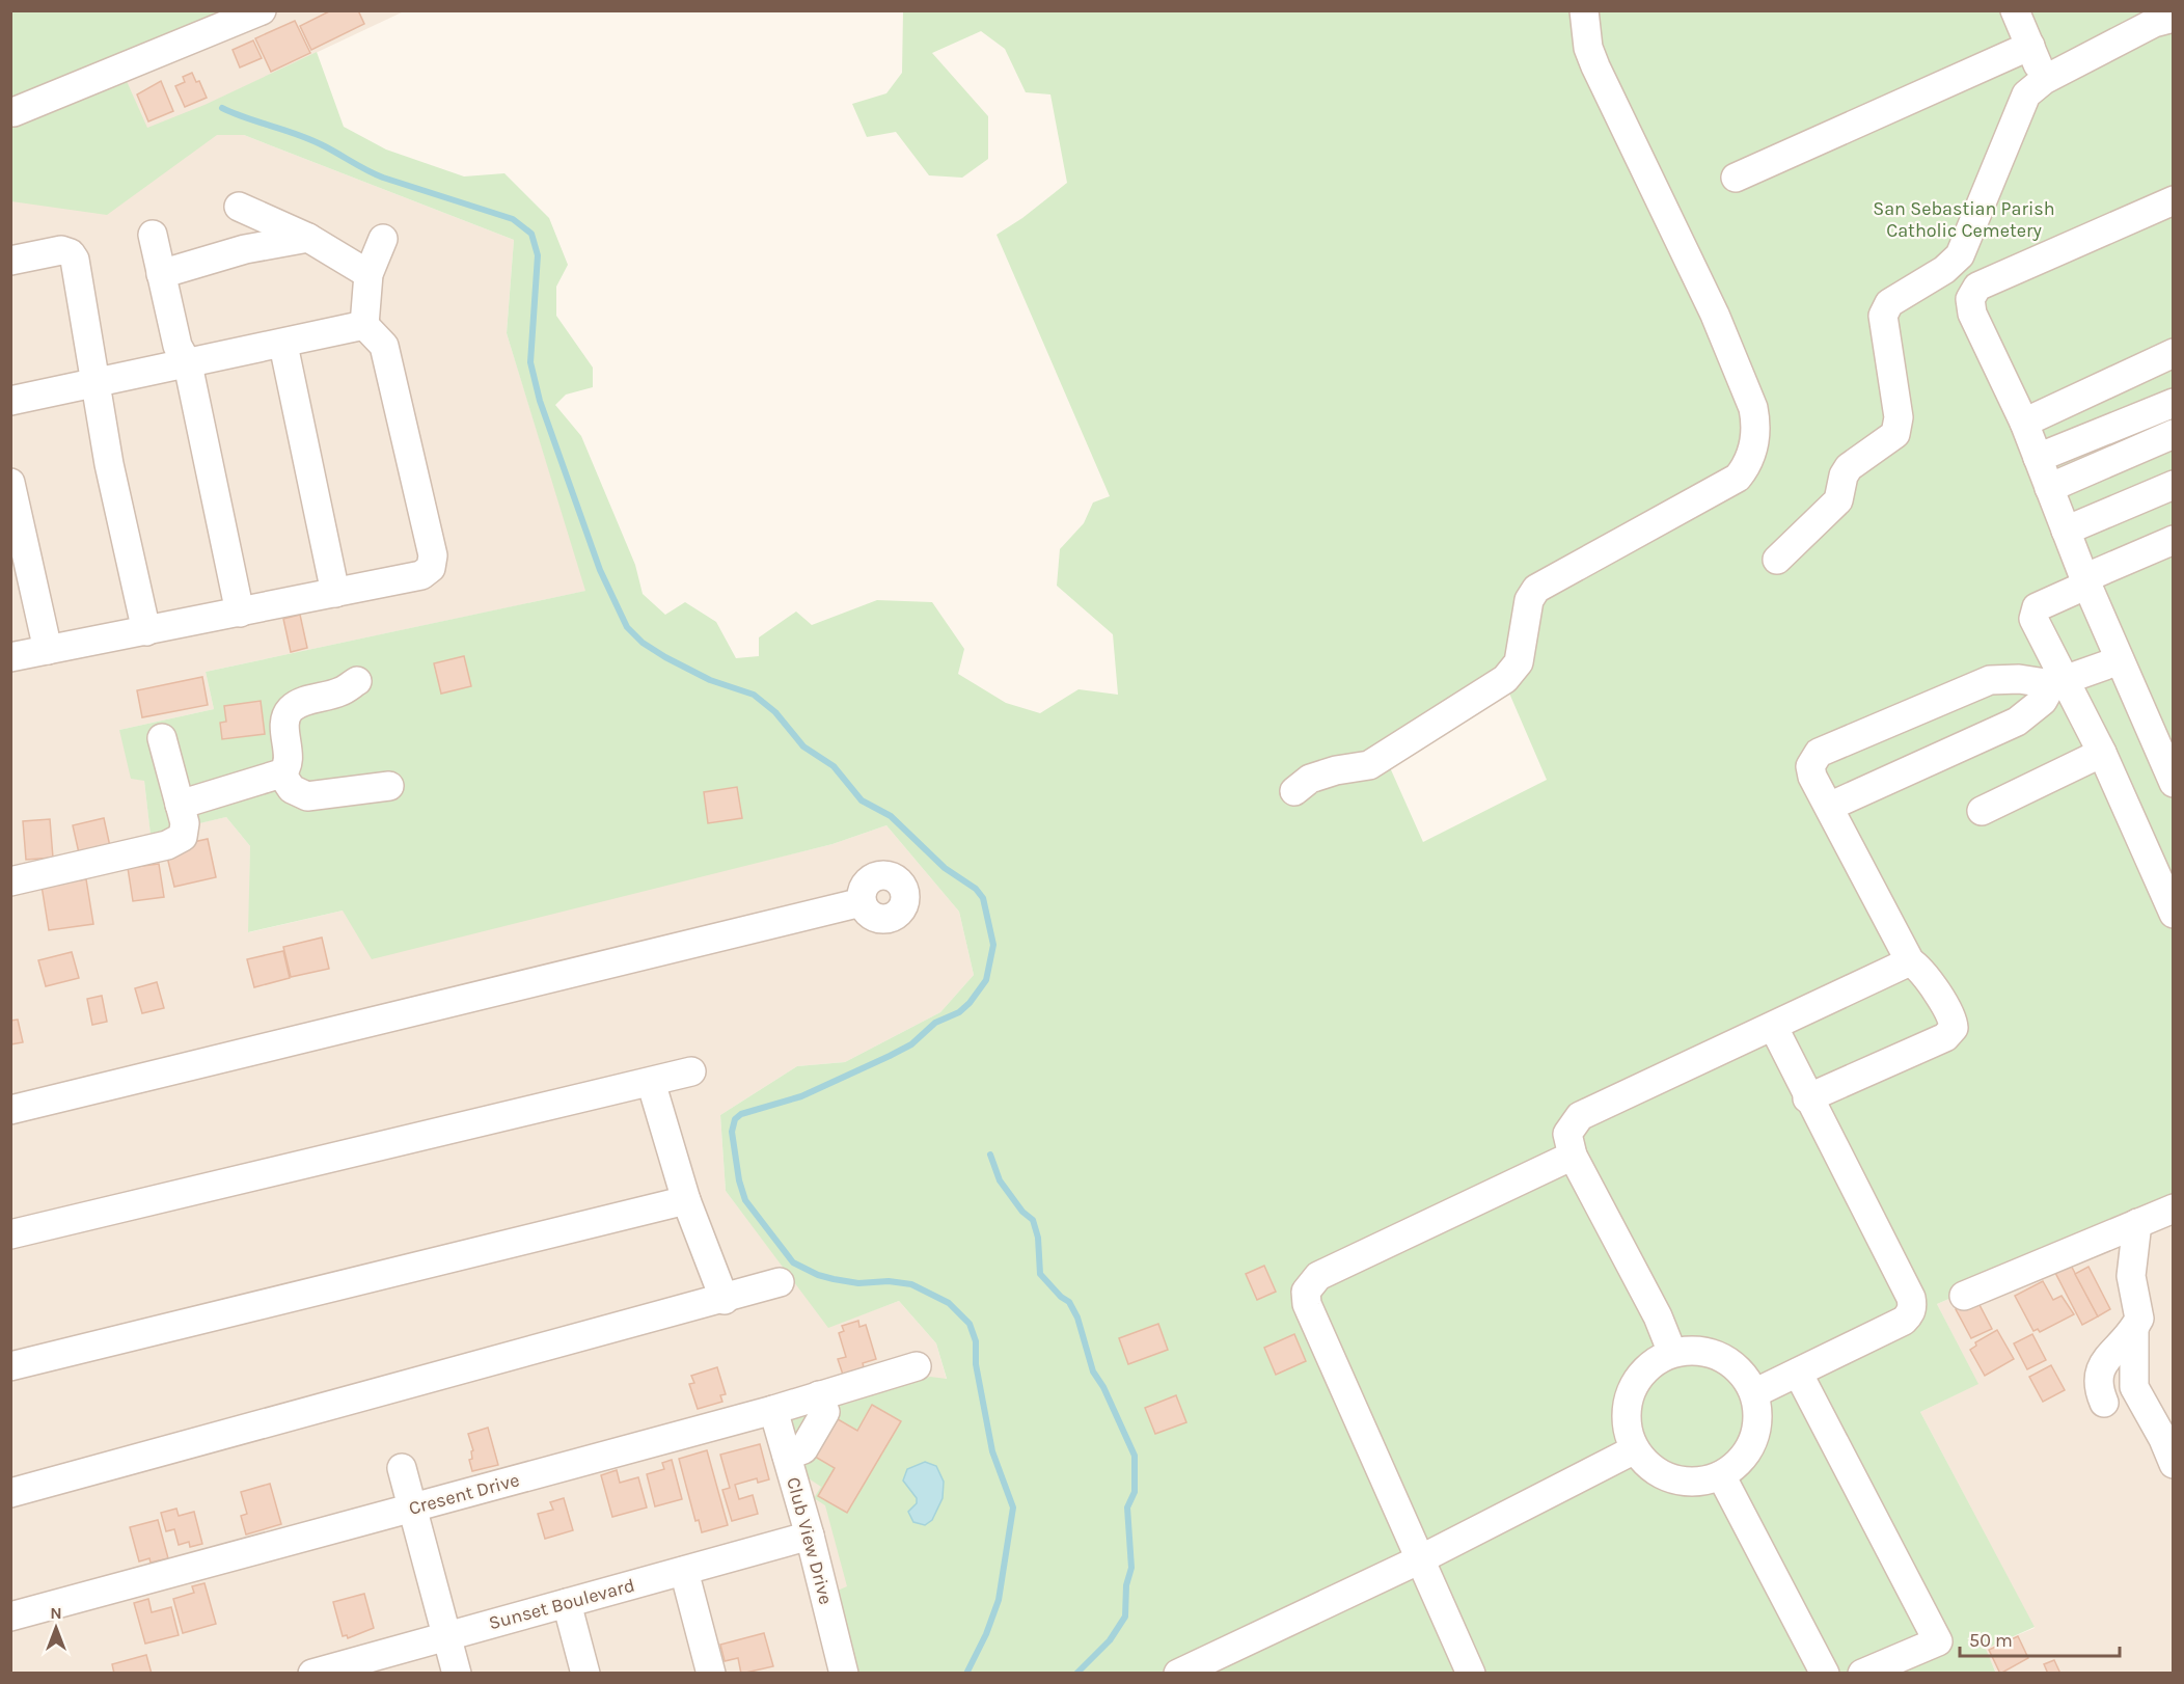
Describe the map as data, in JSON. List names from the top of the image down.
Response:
{
  "streets": {
    "street": ["Cresent Drive", "Club View Drive", "Sunset Boulevard"]
  },
  "crossings": [
    ["Cresent Drive", "Club View Drive"],
    ["Club View Drive", "Sunset Boulevard"]
  ],
  "parks": ["San Sebastian Parish Catholic Cemetery"],
  "scale_bar": "50 m",
  "north": "top"
}
